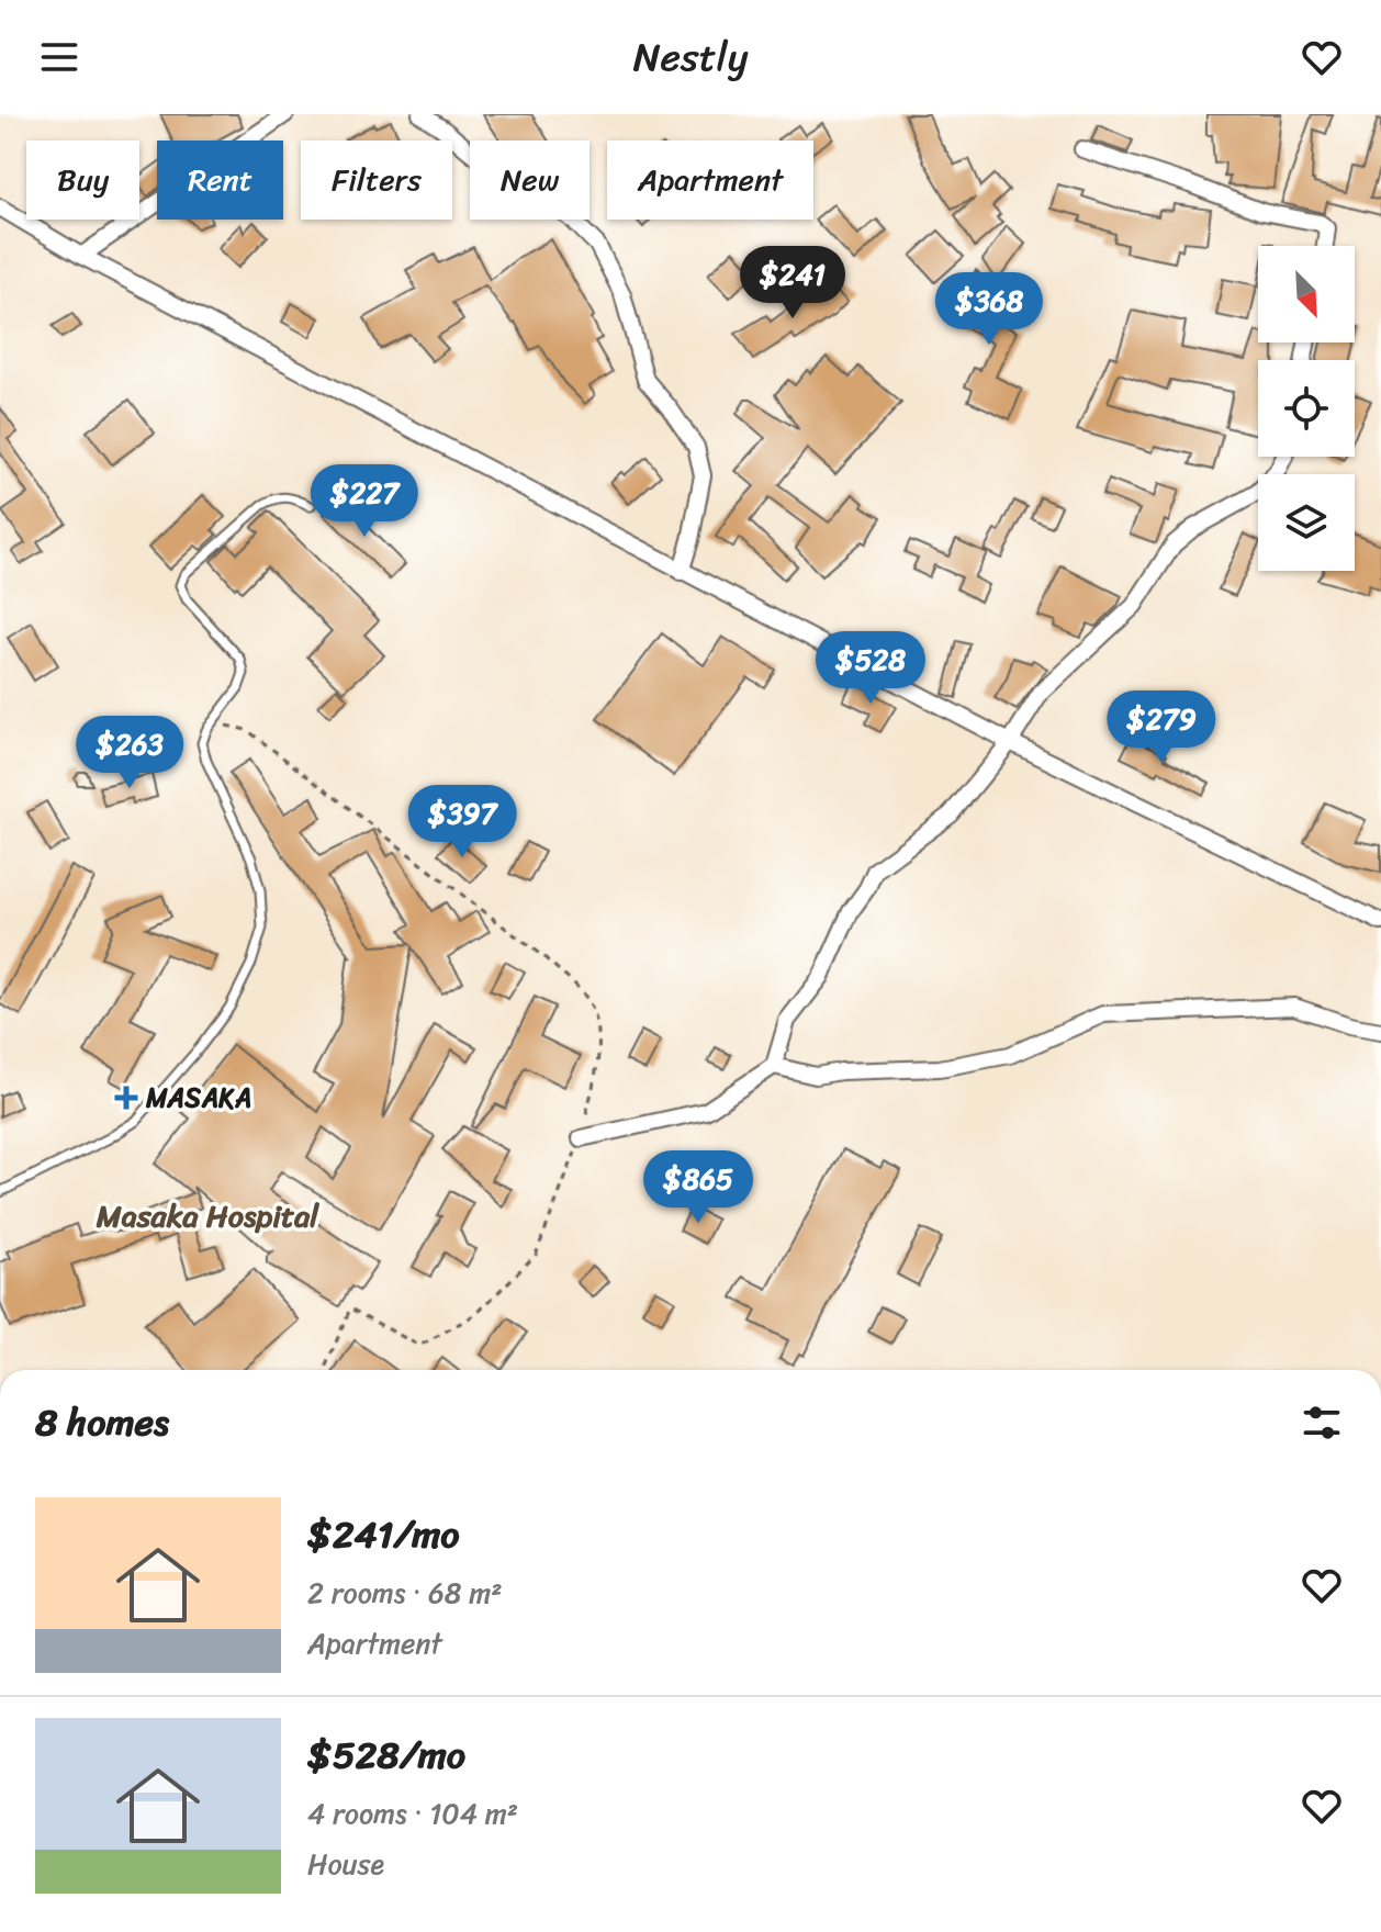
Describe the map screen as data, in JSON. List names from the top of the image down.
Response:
{
  "districts": ["Masaka Hospital"],
  "places": {
    "health": ["MASAKA"]
  },
  "north": "bottom right",
  "page": {
    "header": "Nestly",
    "chip": [
      "Buy",
      "Rent",
      "Filters",
      "New",
      "Apartment"
    ],
    "price": [
      "$241",
      "$368",
      "$227",
      "$528",
      "$279",
      "$263",
      "$397",
      "$865"
    ],
    "heading": "8 homes",
    "list": [
      {
        "name": "$241/mo",
        "note": "2 rooms · 68 m² · Apartment"
      },
      {
        "name": "$528/mo",
        "note": "4 rooms · 104 m² · House"
      }
    ]
  }
}
